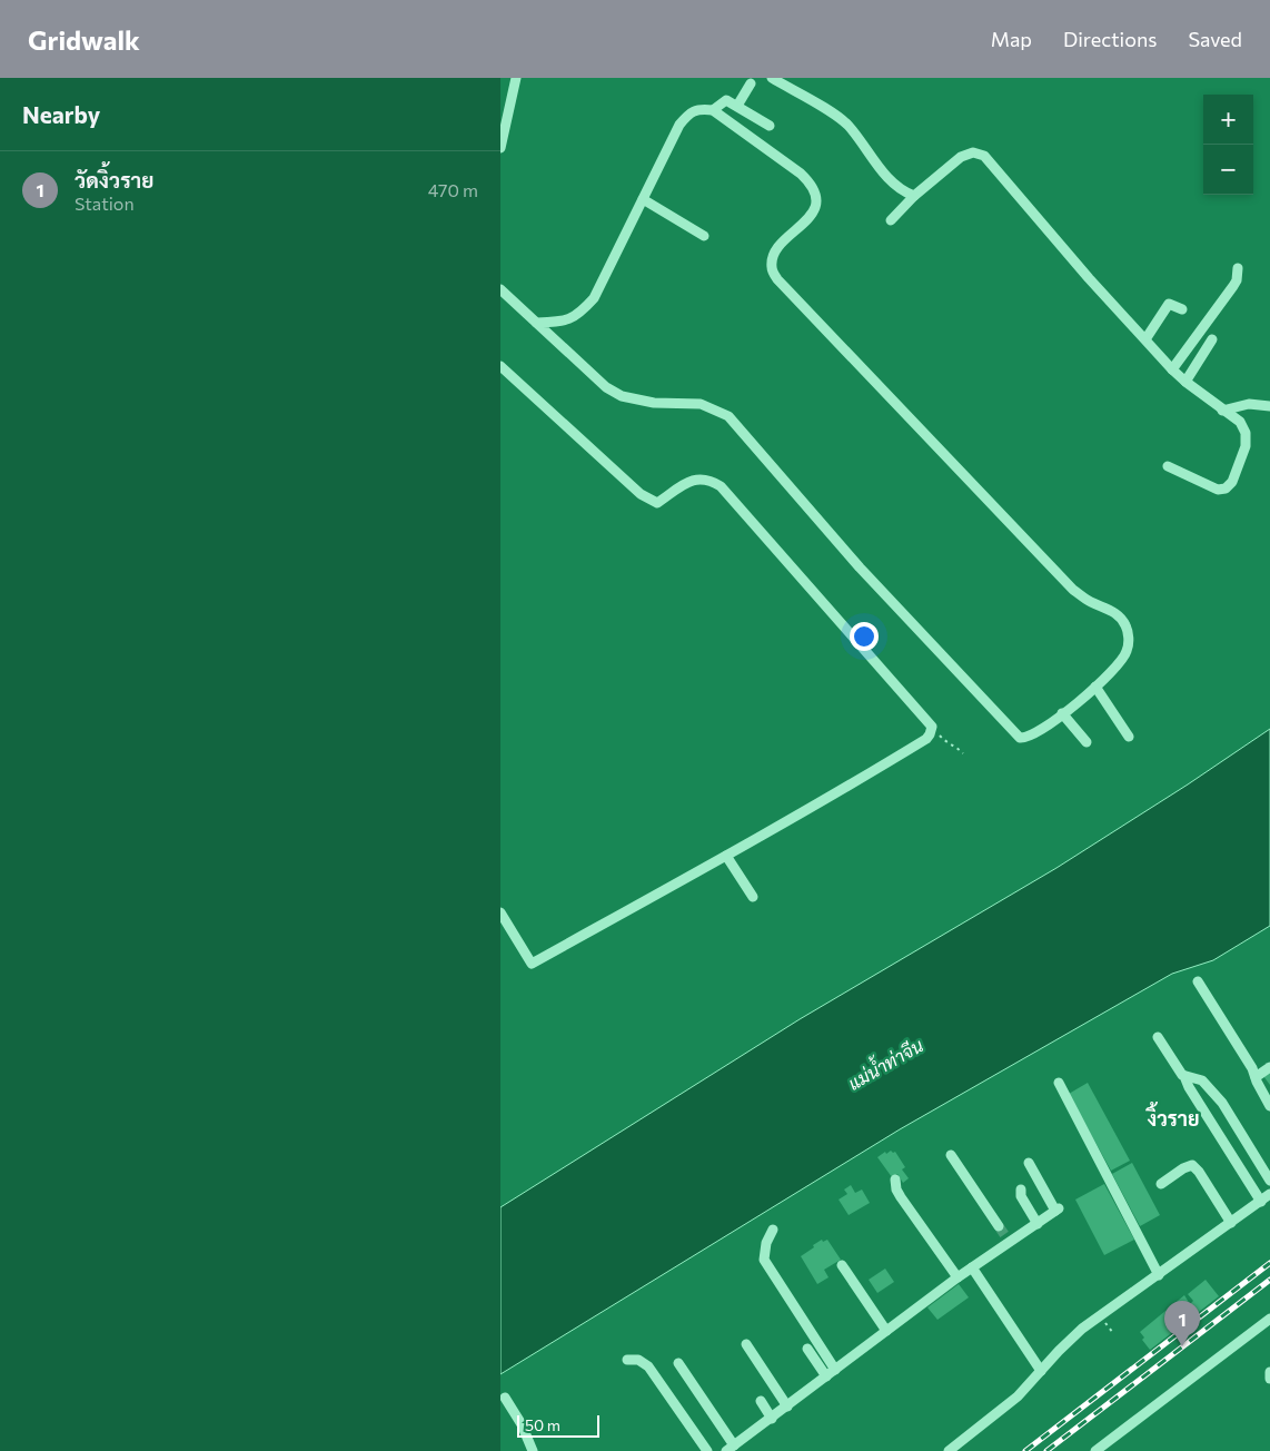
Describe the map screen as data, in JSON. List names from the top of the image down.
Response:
{
  "districts": ["งิ้วราย"],
  "water": ["แม่น้ำท่าจีน"],
  "scale_bar": "50 m",
  "page": {
    "header": "Gridwalk",
    "nav": ["Map", "Directions", "Saved"],
    "heading": "Nearby",
    "map_buttons": ["+", "−"],
    "list": [
      {
        "mark": "1",
        "name": "วัดงิ้วราย",
        "note": "Station",
        "value": "470 m"
      }
    ],
    "pins": "1",
    "scale": "50 m"
  }
}
